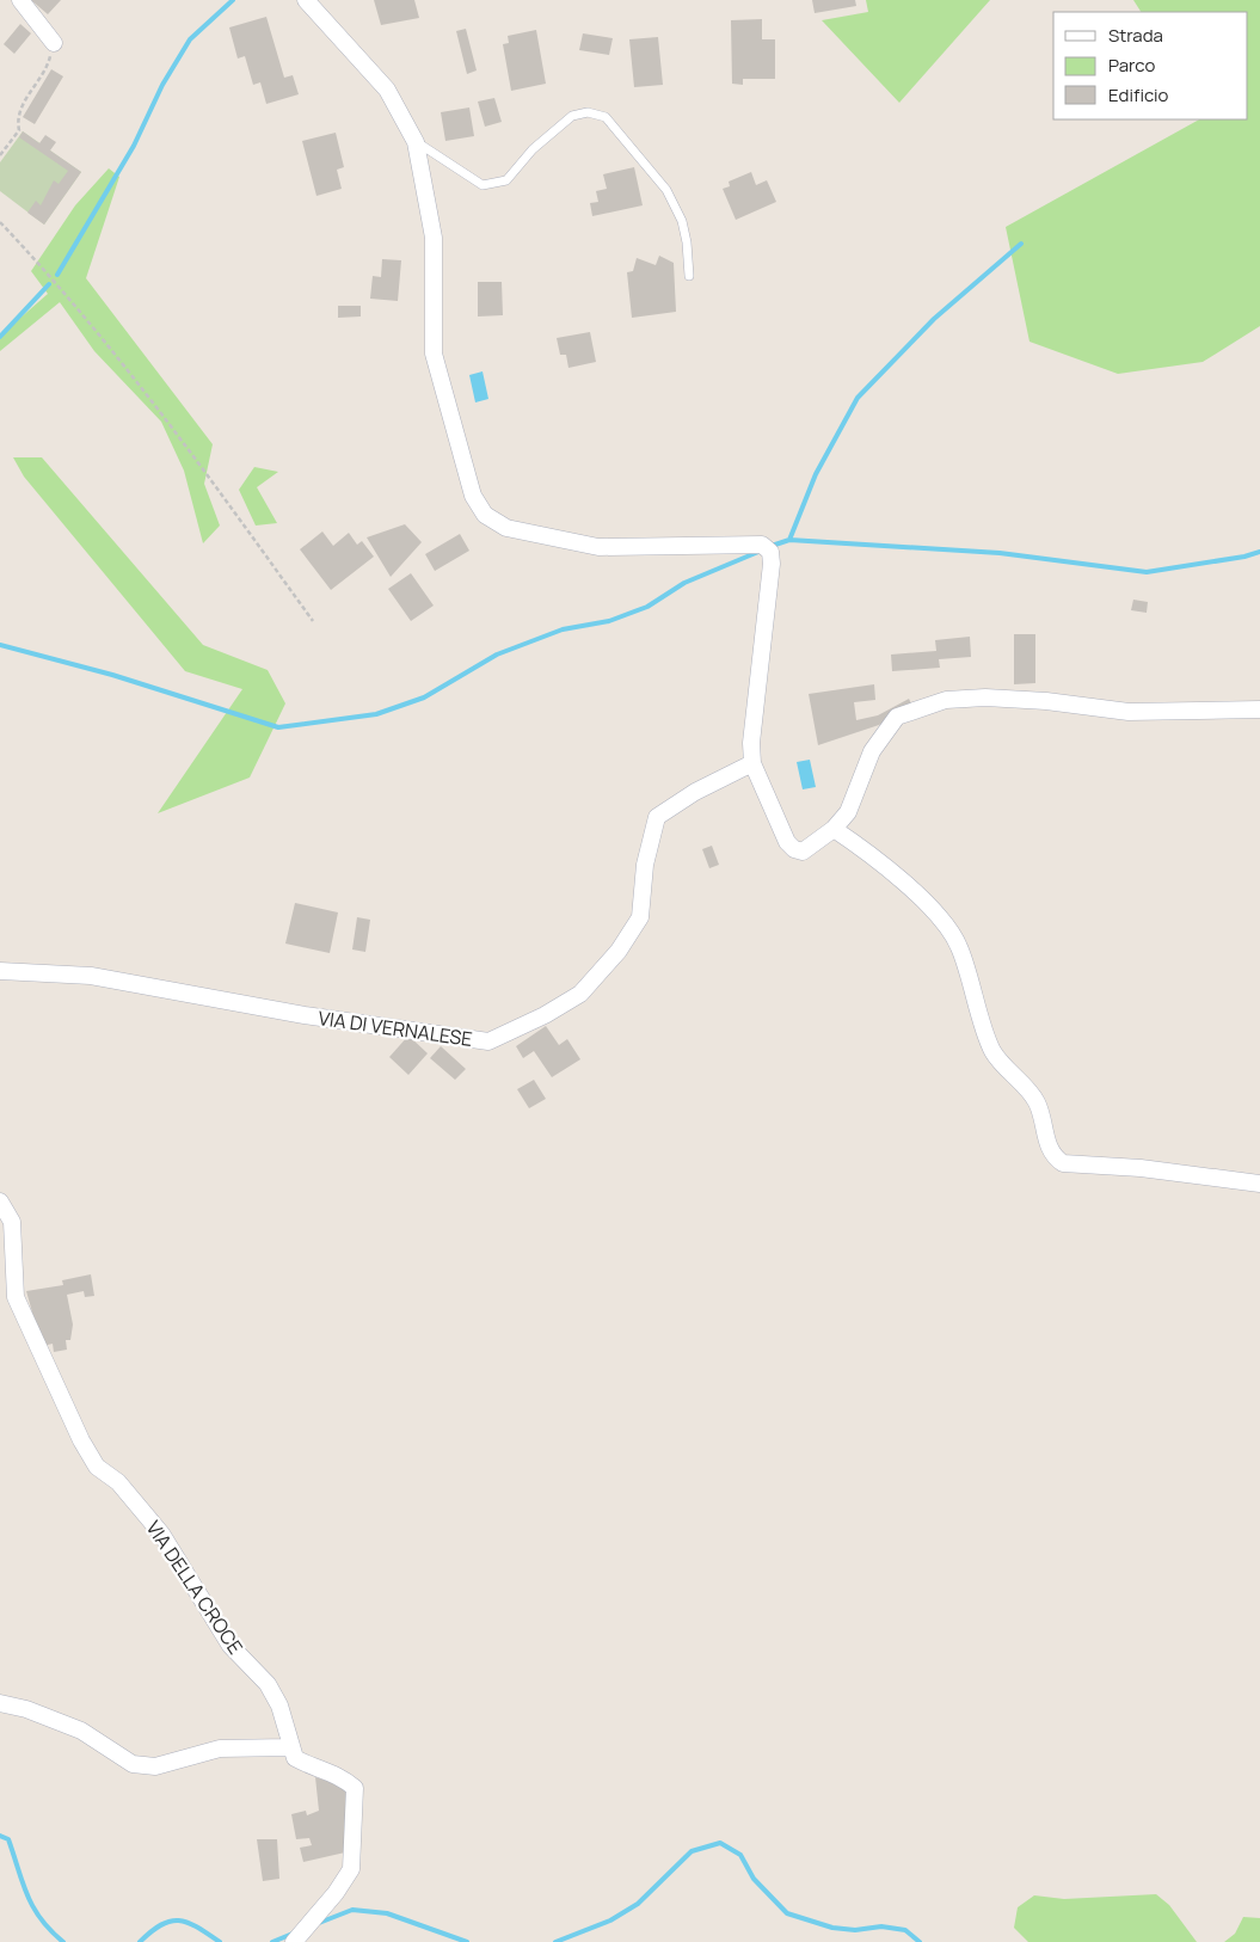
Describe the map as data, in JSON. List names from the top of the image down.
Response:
{
  "streets": {
    "street": ["VIA DI VERNALESE", "VIA DELLA CROCE"]
  },
  "legend": ["Strada", "Parco", "Edificio"]
}
